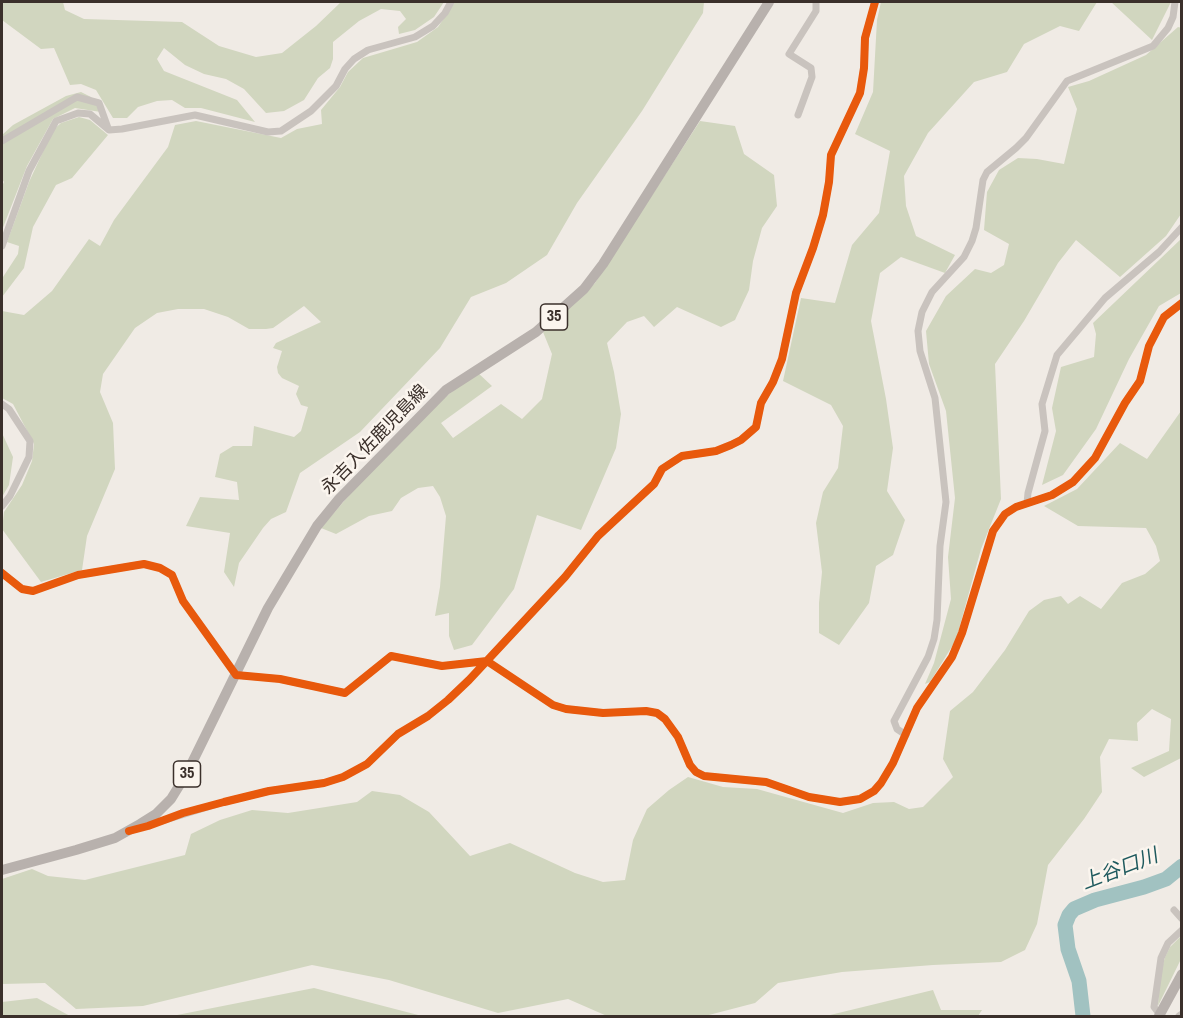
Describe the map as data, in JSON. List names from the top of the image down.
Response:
{
  "streets": {
    "main road": ["35", "永吉入佐鹿児島線"]
  },
  "water": ["上谷口川"]
}
